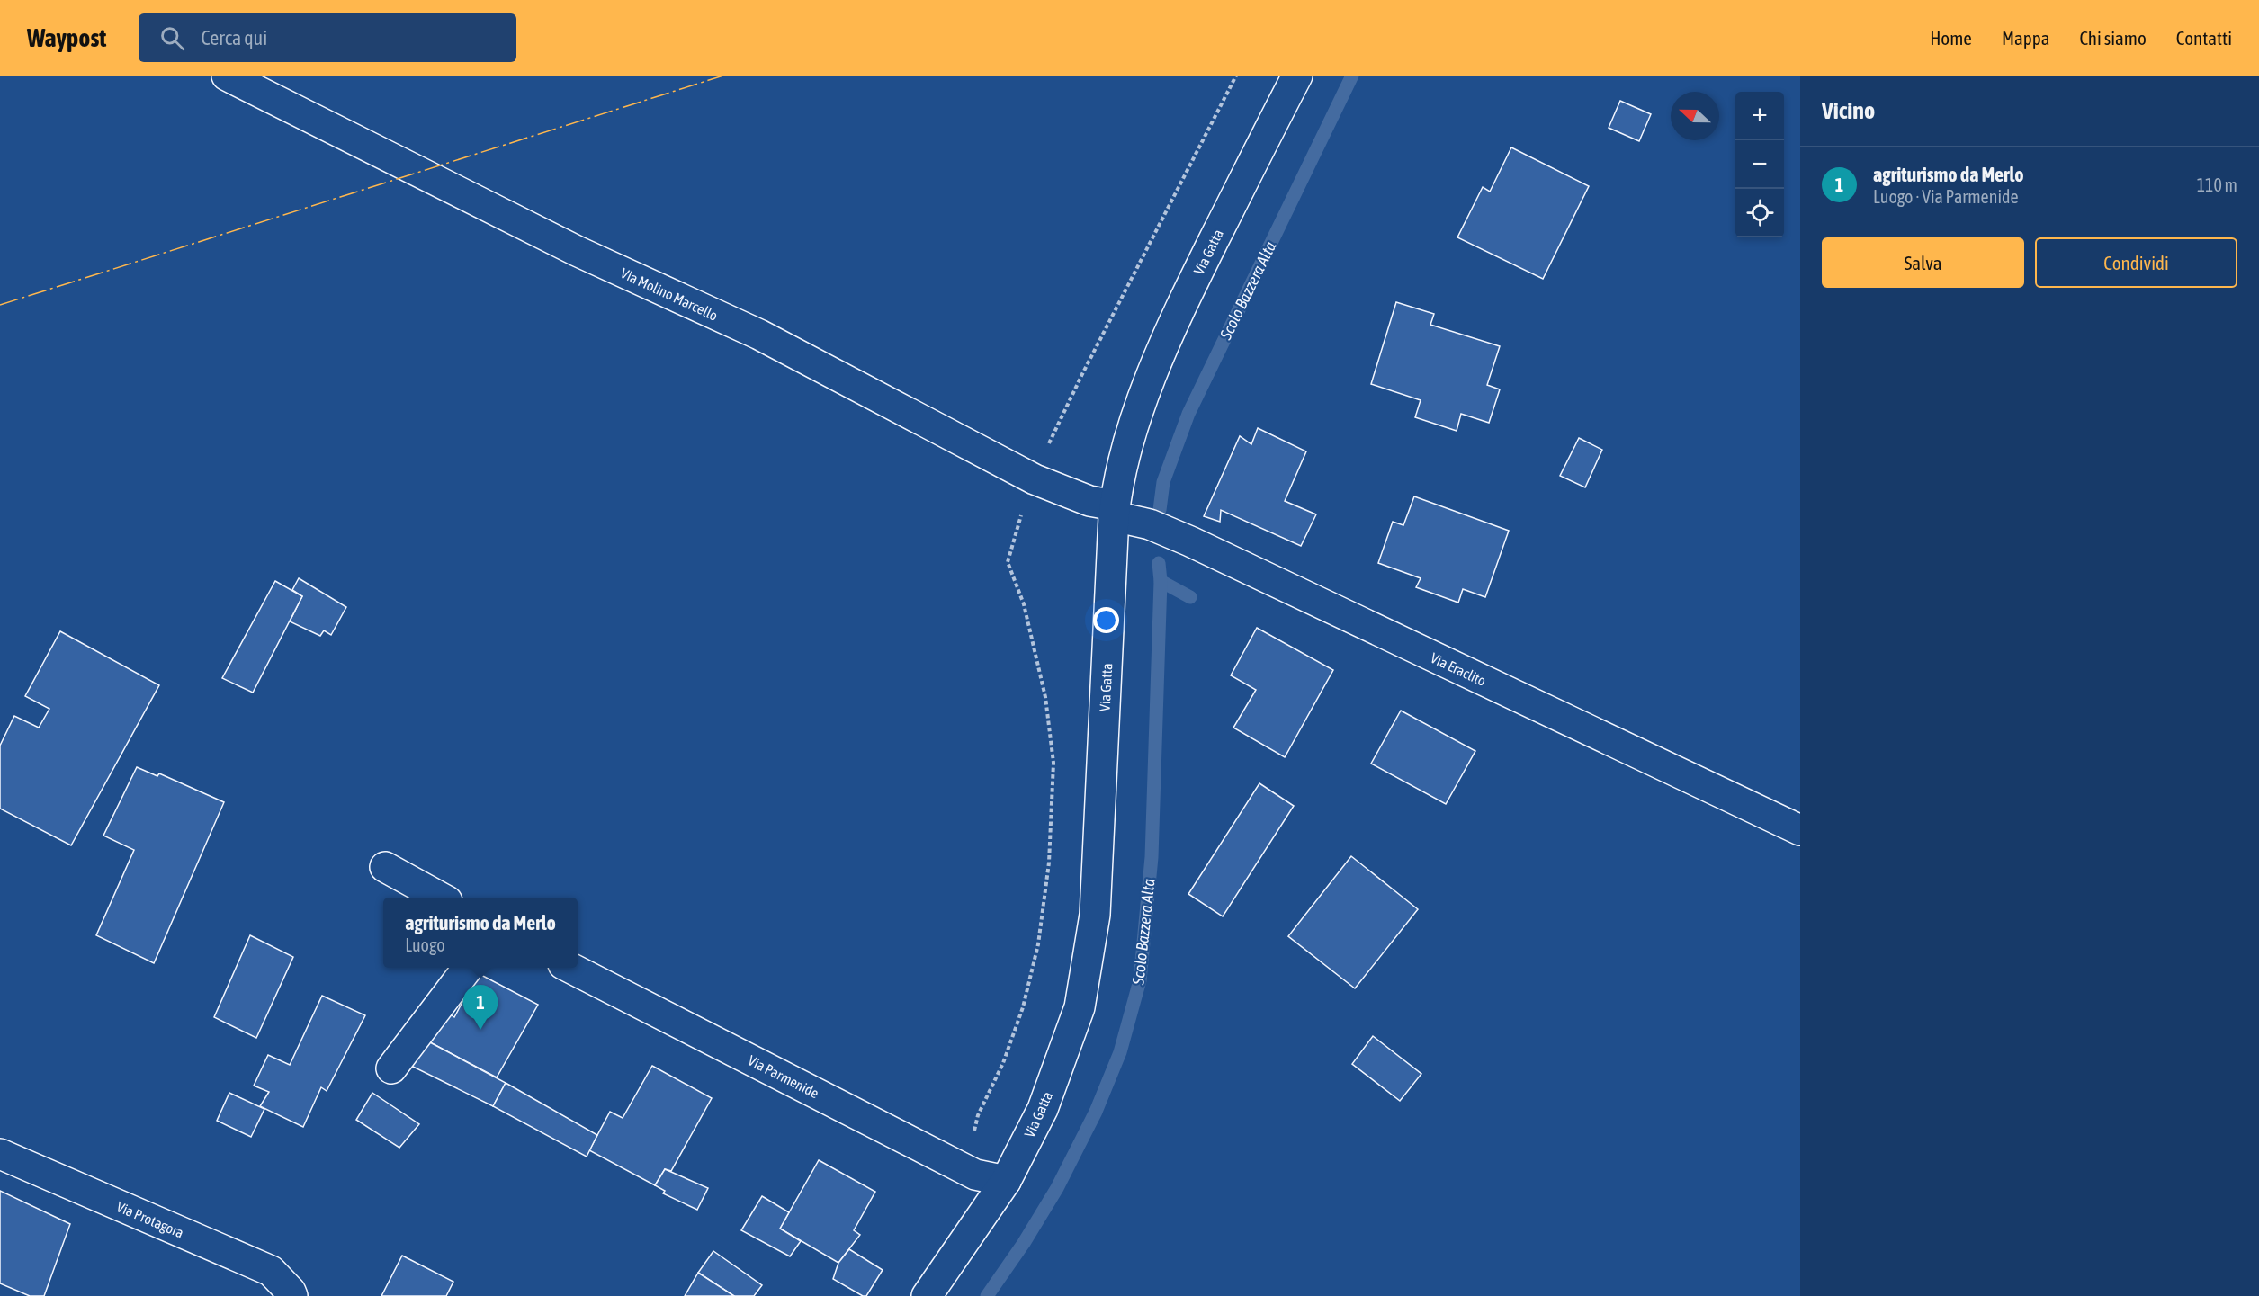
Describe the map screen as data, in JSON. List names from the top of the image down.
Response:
{
  "streets": {
    "street": [
      "Via Gatta",
      "Via Molino Marcello",
      "Via Eraclito",
      "Via Parmenide",
      "Via Protagora"
    ]
  },
  "crossings": [
    ["Via Gatta", "Via Molino Marcello"],
    ["Via Gatta", "Via Eraclito"],
    ["Via Gatta", "Via Parmenide"],
    ["Via Molino Marcello", "Via Eraclito"]
  ],
  "water": ["Scolo Bazzera Alta"],
  "north": "left",
  "page": {
    "header": "Waypost",
    "search": "Cerca qui",
    "nav": [
      "Home",
      "Mappa",
      "Chi siamo",
      "Contatti"
    ],
    "heading": "Vicino",
    "map_buttons": ["+", "−"],
    "list": [
      {
        "mark": "1",
        "name": "agriturismo da Merlo",
        "note": "Luogo · Via Parmenide",
        "value": "110 m"
      }
    ],
    "buttons": ["Salva", "Condividi"],
    "popup": ["agriturismo da Merlo", "Luogo"],
    "pins": "1"
  }
}
